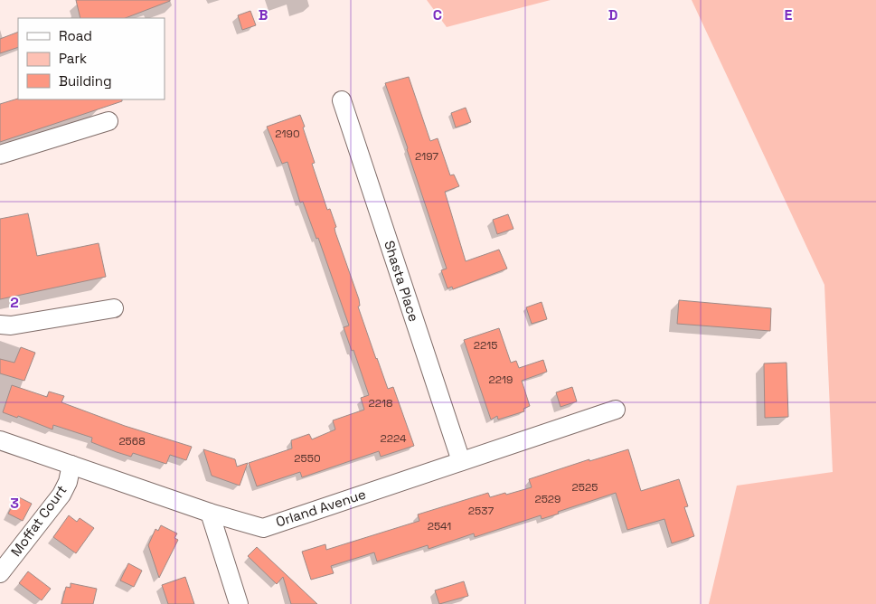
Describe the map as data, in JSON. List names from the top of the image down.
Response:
{
  "streets": {
    "street": ["Shasta Place", "Orland Avenue", "Moffat Court"]
  },
  "crossings": [
    ["Shasta Place", "Orland Avenue"],
    ["Orland Avenue", "Moffat Court"]
  ],
  "house_numbers": [
    "2190",
    "2197",
    "2215",
    "2219",
    "2218",
    "2224",
    "2568",
    "2550",
    "2525",
    "2529",
    "2537",
    "2541"
  ],
  "legend": ["Road", "Park", "Building"],
  "grid": {
    "columns": [
      "B",
      "C",
      "D",
      "E"
    ],
    "rows": ["2", "3"]
  }
}
